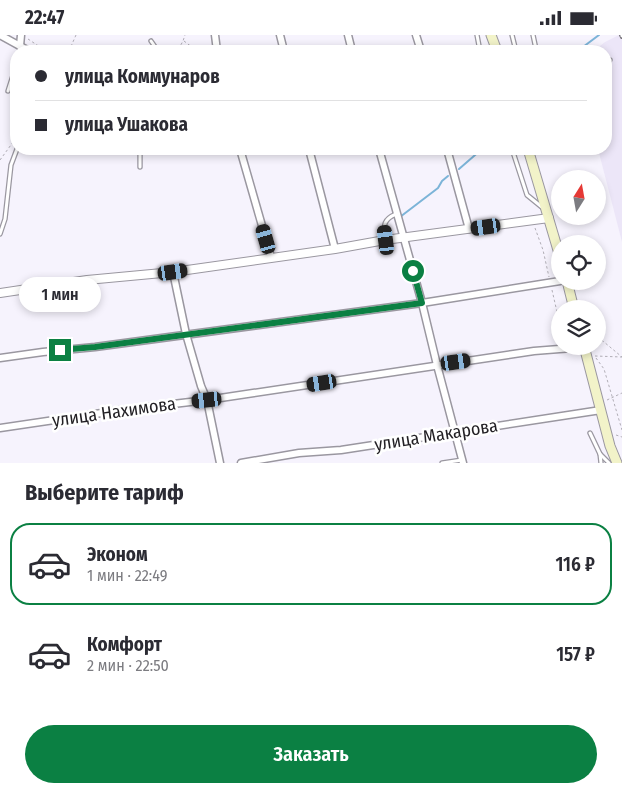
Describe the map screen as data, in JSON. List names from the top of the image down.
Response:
{
  "streets": {
    "street": ["улица Нахимова", "улица Макарова"]
  },
  "north": "top",
  "page": {
    "status": "22:47",
    "banner": ["улица Коммунаров", "улица Ушакова"],
    "bubble": "1 мин",
    "heading": "Выберите тариф",
    "list": [
      {
        "name": "Эконом",
        "note": "1 мин · 22:49",
        "value": "116 ₽"
      },
      {
        "name": "Комфорт",
        "note": "2 мин · 22:50",
        "value": "157 ₽"
      }
    ],
    "buttons": "Заказать"
  }
}
